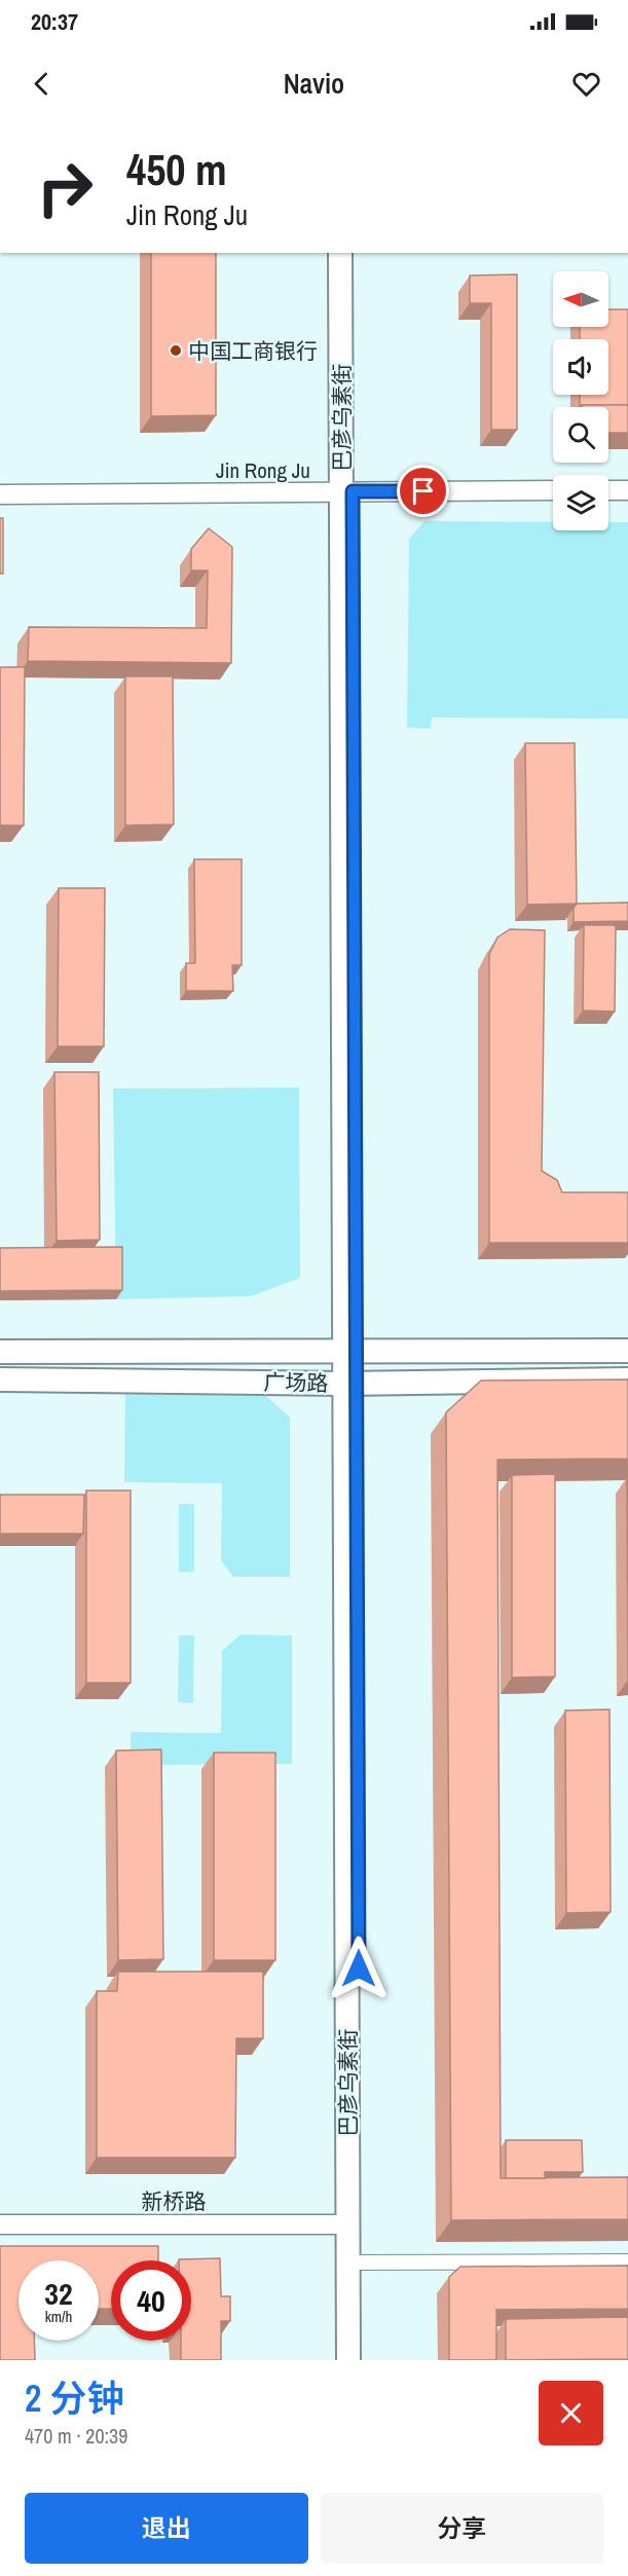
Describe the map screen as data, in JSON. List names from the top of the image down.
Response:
{
  "streets": {
    "street": [
      "巴彦乌素街",
      "Jin Rong Ju",
      "广场路",
      "新桥路"
    ]
  },
  "crossings": [
    ["巴彦乌素街", "Jin Rong Ju"],
    ["巴彦乌素街", "广场路"],
    ["巴彦乌素街", "新桥路"]
  ],
  "places": ["中国工商银行"],
  "north": "left",
  "page": {
    "status": "20:37",
    "header": "Navio",
    "turn": ["450 m", "Jin Rong Ju"],
    "speed": "32 km/h",
    "limit": "40",
    "heading": ["2 分钟", "470 m · 20:39"],
    "buttons": ["退出", "分享"]
  }
}
